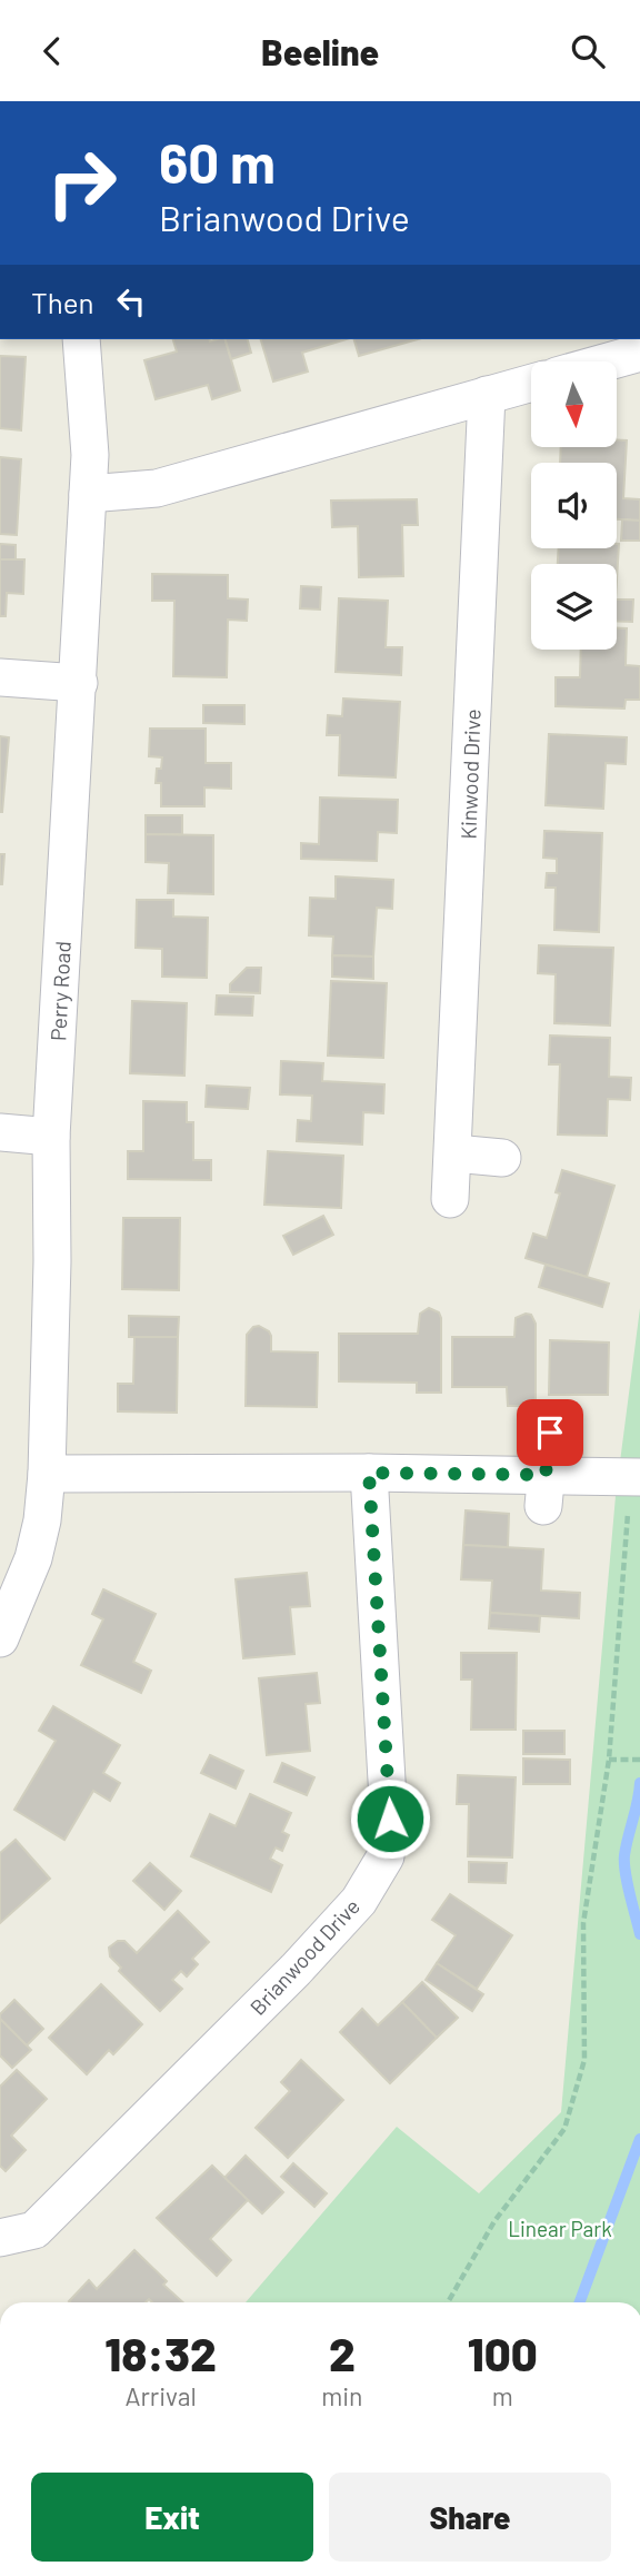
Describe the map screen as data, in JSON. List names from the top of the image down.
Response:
{
  "streets": {
    "street": ["Kinwood Drive", "Perry Road", "Brianwood Drive"]
  },
  "parks": ["Linear Park"],
  "north": "bottom",
  "page": {
    "header": "Beeline",
    "turn": ["60 m", "Brianwood Drive"],
    "then": "Then",
    "eta": [
      "18:32",
      "Arrival",
      "2",
      "min",
      "100",
      "m"
    ],
    "buttons": ["Exit", "Share"]
  }
}
